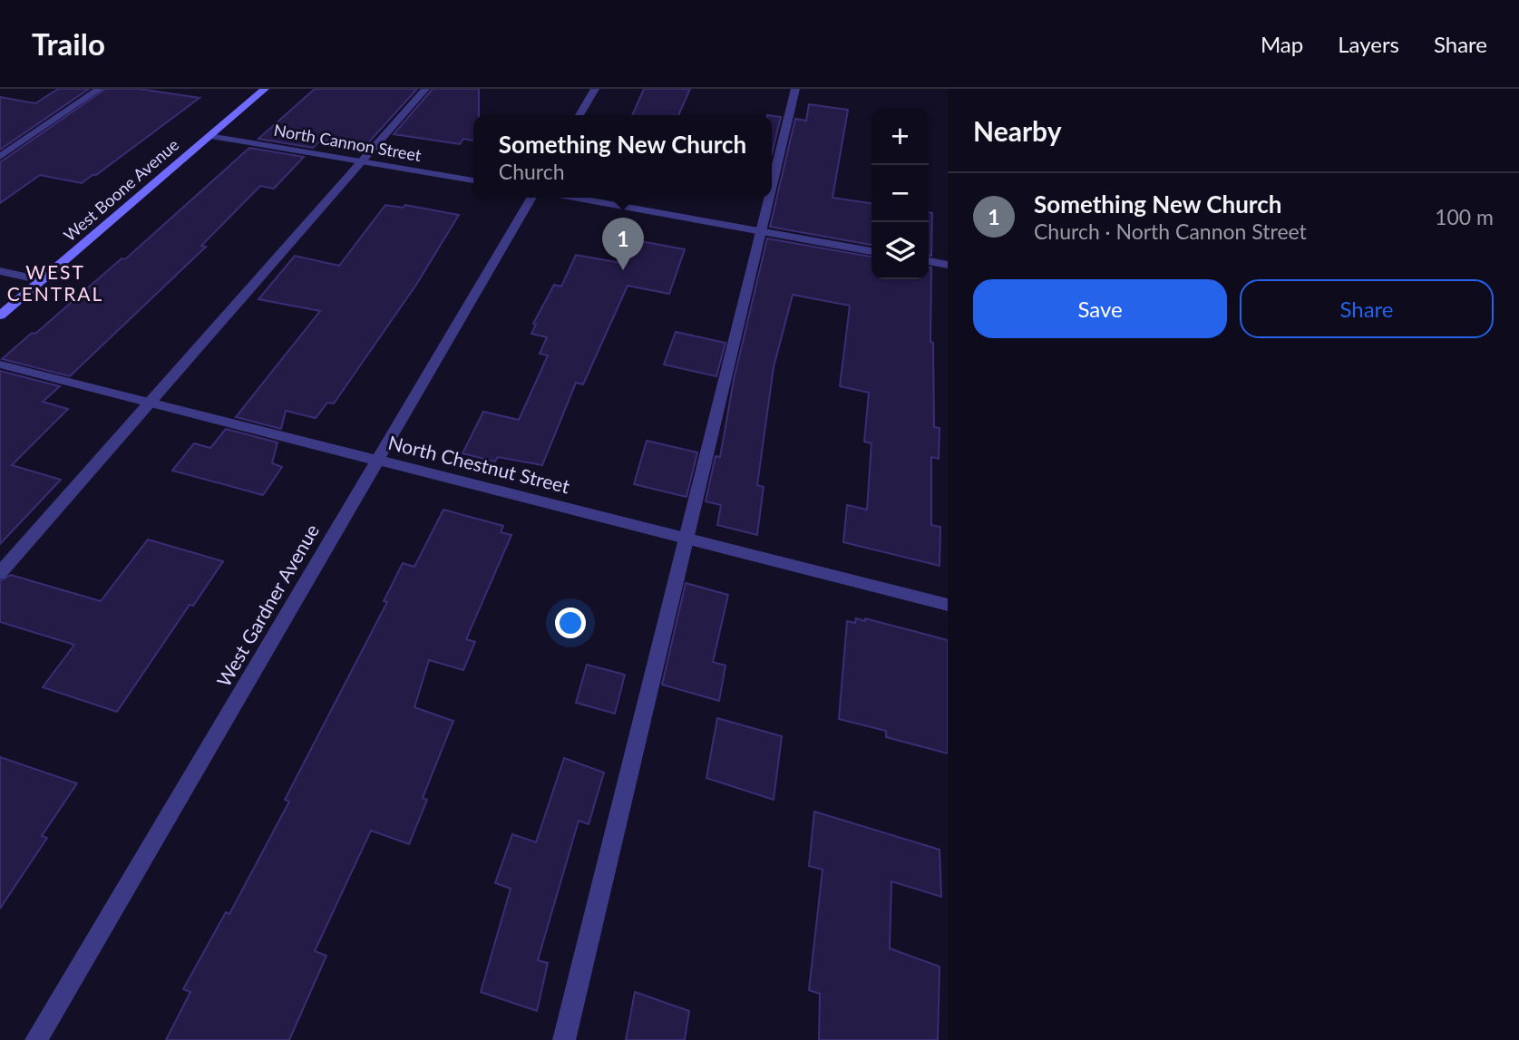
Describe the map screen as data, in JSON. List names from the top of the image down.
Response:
{
  "streets": {
    "main road": ["West Boone Avenue"],
    "street": ["North Cannon Street", "North Chestnut Street", "West Gardner Avenue"]
  },
  "crossings": [
    ["North Cannon Street", "West Boone Avenue"],
    ["North Chestnut Street", "West Gardner Avenue"]
  ],
  "districts": ["WEST CENTRAL"],
  "page": {
    "header": "Trailo",
    "nav": ["Map", "Layers", "Share"],
    "heading": "Nearby",
    "map_buttons": ["+", "−"],
    "popup": ["Something New Church", "Church"],
    "list": [
      {
        "mark": "1",
        "name": "Something New Church",
        "note": "Church · North Cannon Street",
        "value": "100 m"
      }
    ],
    "pins": "1",
    "buttons": ["Save", "Share"]
  }
}
